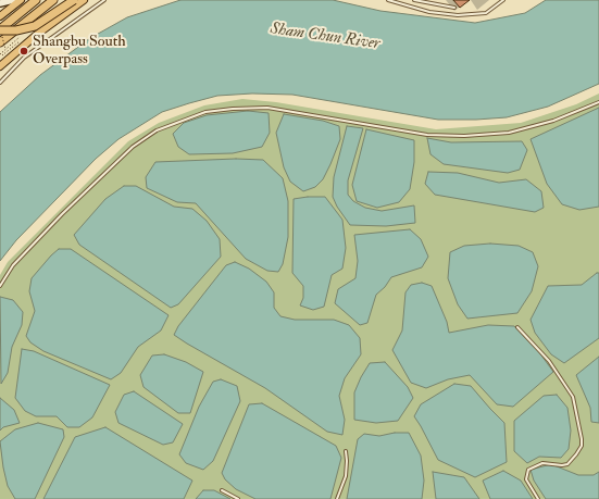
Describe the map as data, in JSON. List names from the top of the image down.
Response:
{
  "water": ["Sham Chun River"],
  "places": ["Shangbu South Overpass"]
}
